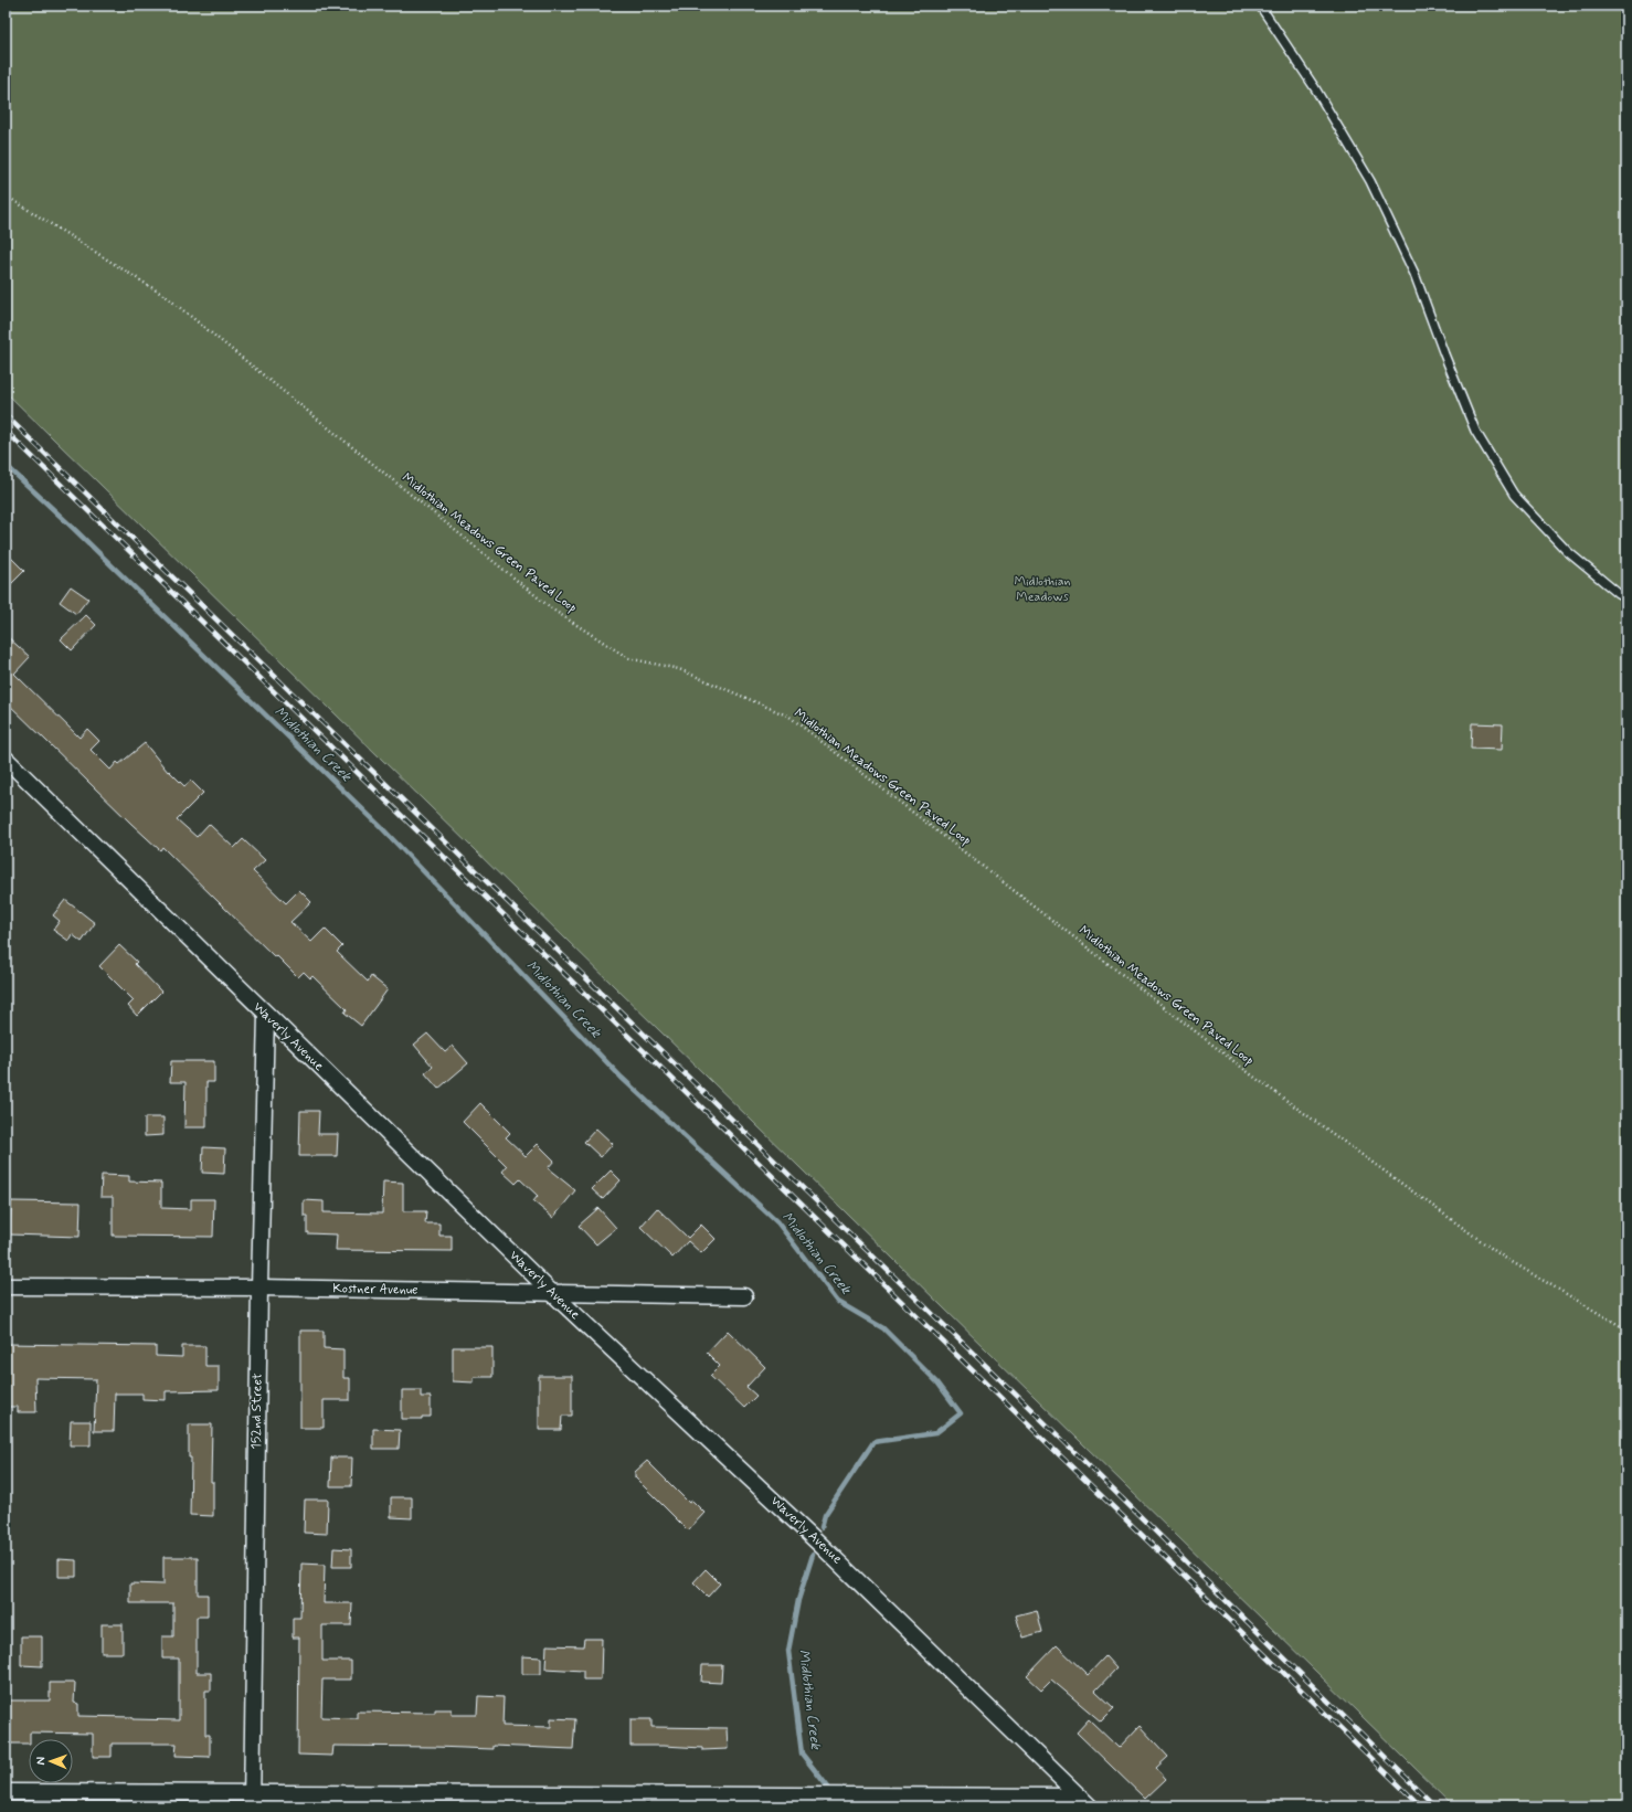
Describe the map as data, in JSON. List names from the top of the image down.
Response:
{
  "streets": {
    "street": ["Waverly Avenue", "Kostner Avenue", "152nd Street"],
    "path": ["Midlothian Meadows Green Paved Loop"]
  },
  "crossings": [
    ["Waverly Avenue", "Kostner Avenue"],
    ["Waverly Avenue", "152nd Street"],
    ["Kostner Avenue", "152nd Street"]
  ],
  "water": ["Midlothian Creek"],
  "parks": ["Midlothian Meadows"],
  "north": "left"
}
